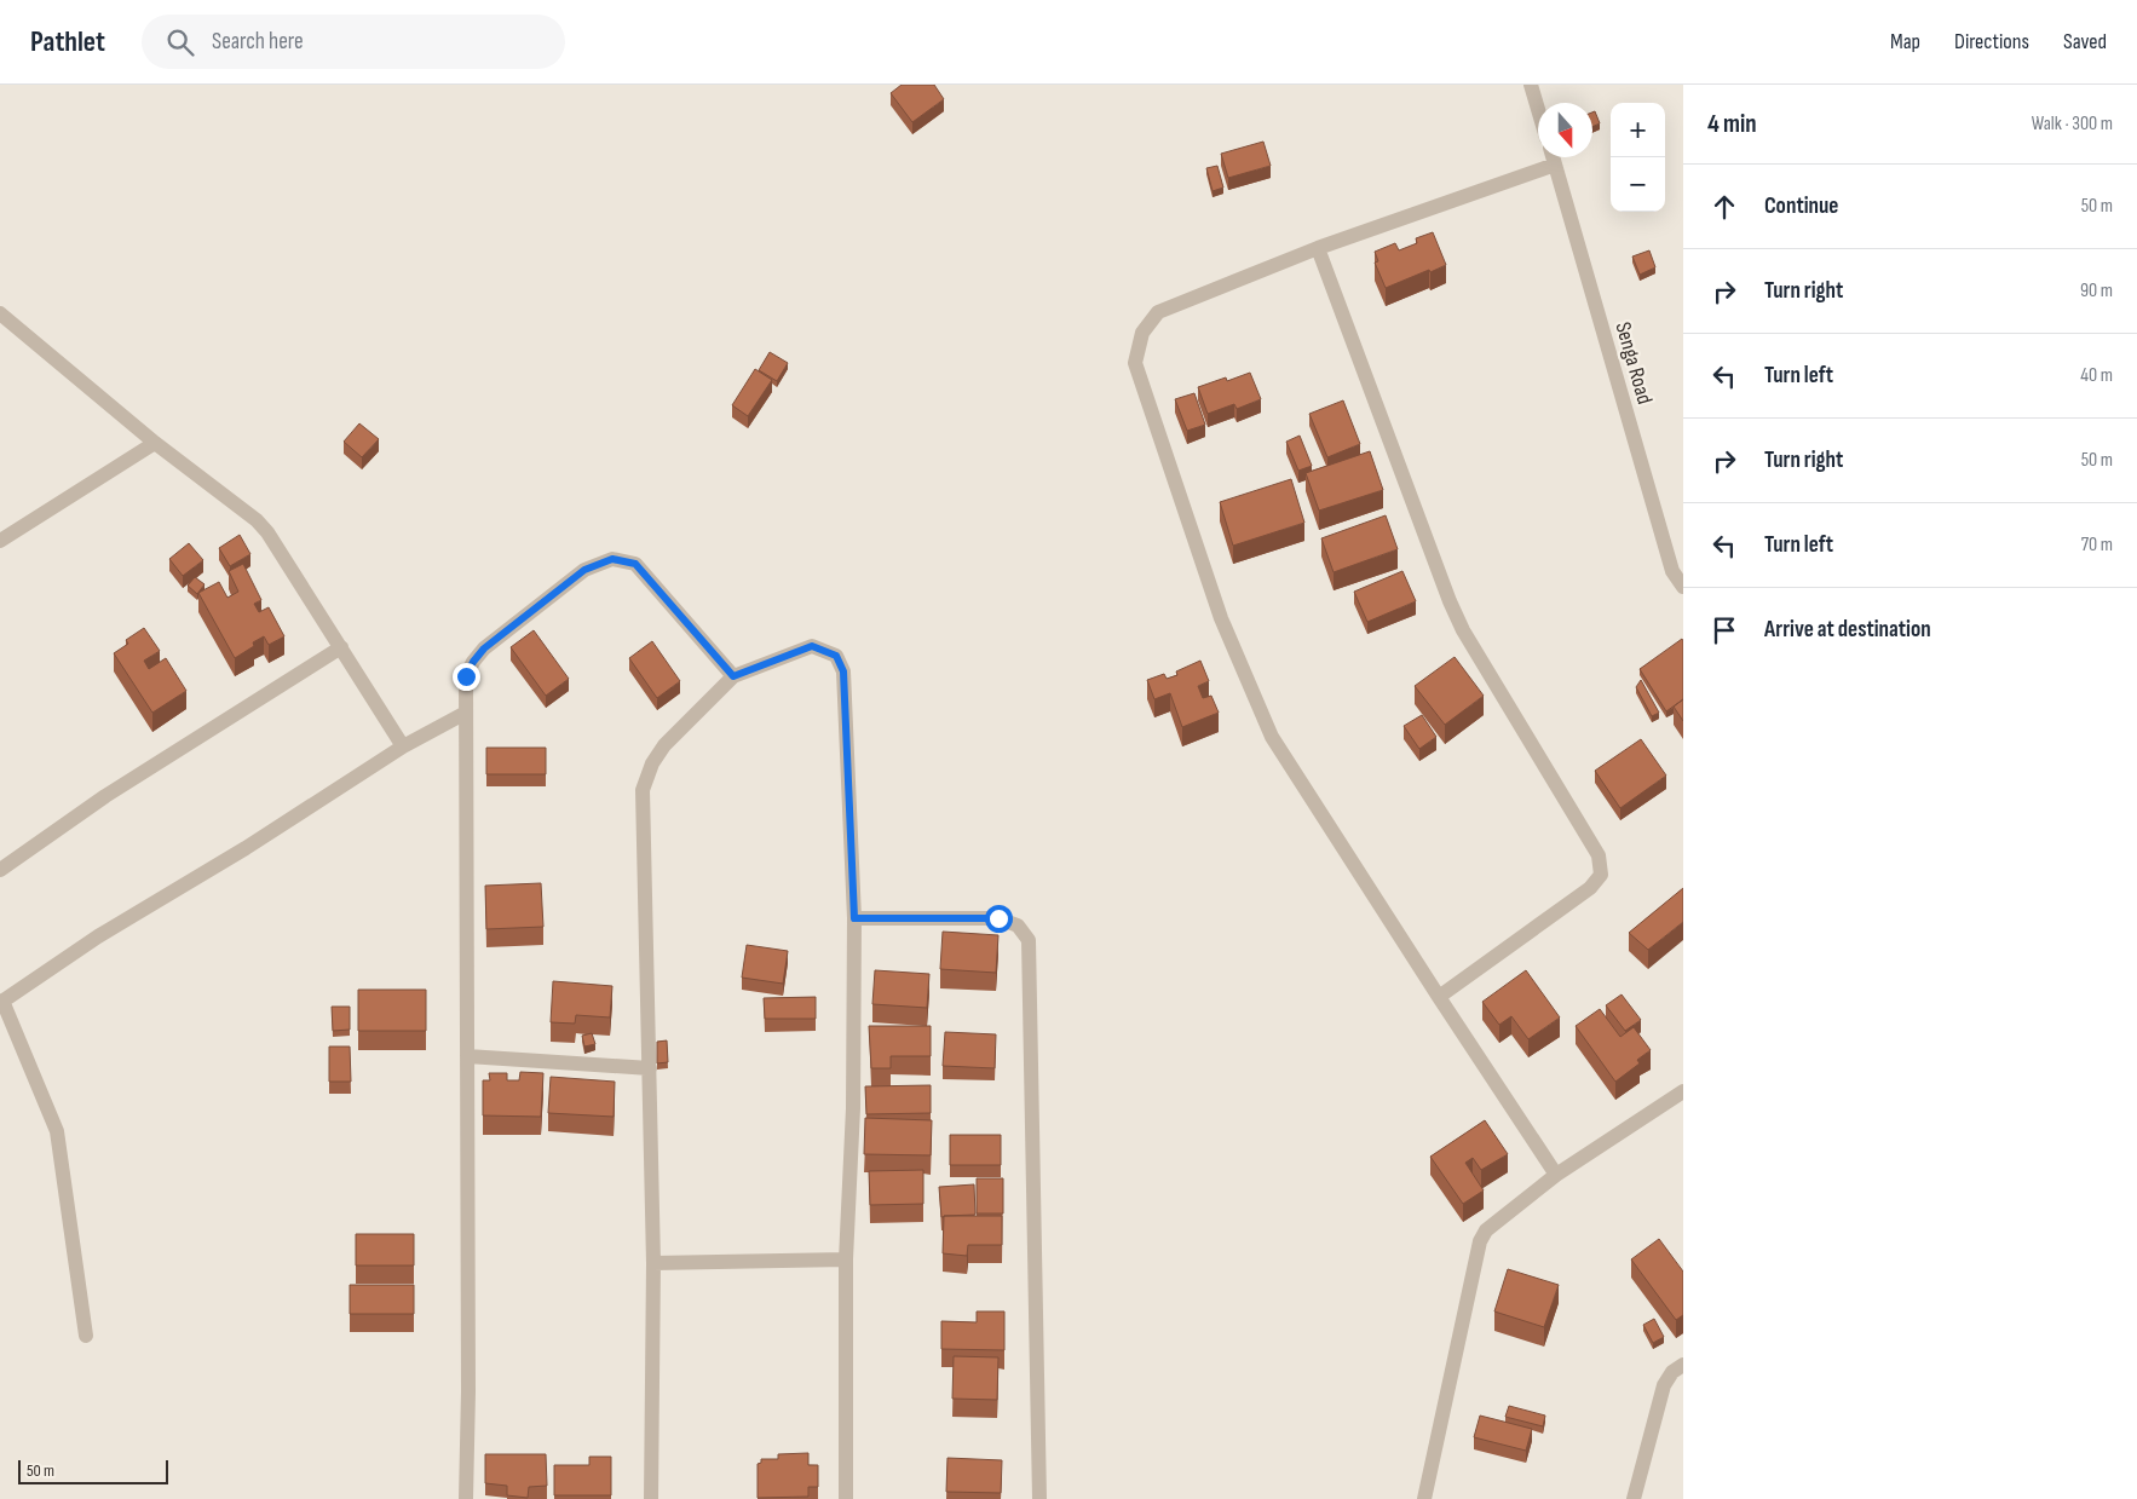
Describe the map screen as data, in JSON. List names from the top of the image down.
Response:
{
  "streets": {
    "street": ["Senga Road"]
  },
  "scale_bar": "50 m",
  "north": "bottom",
  "page": {
    "header": "Pathlet",
    "search": "Search here",
    "nav": ["Map", "Directions", "Saved"],
    "heading": ["4 min", "Walk · 300 m"],
    "map_buttons": ["+", "−"],
    "list": [
      ["Continue", "50 m"],
      ["Turn right", "90 m"],
      ["Turn left", "40 m"],
      ["Turn right", "50 m"],
      ["Turn left", "70 m"],
      "Arrive at destination"
    ],
    "scale": "50 m"
  }
}
